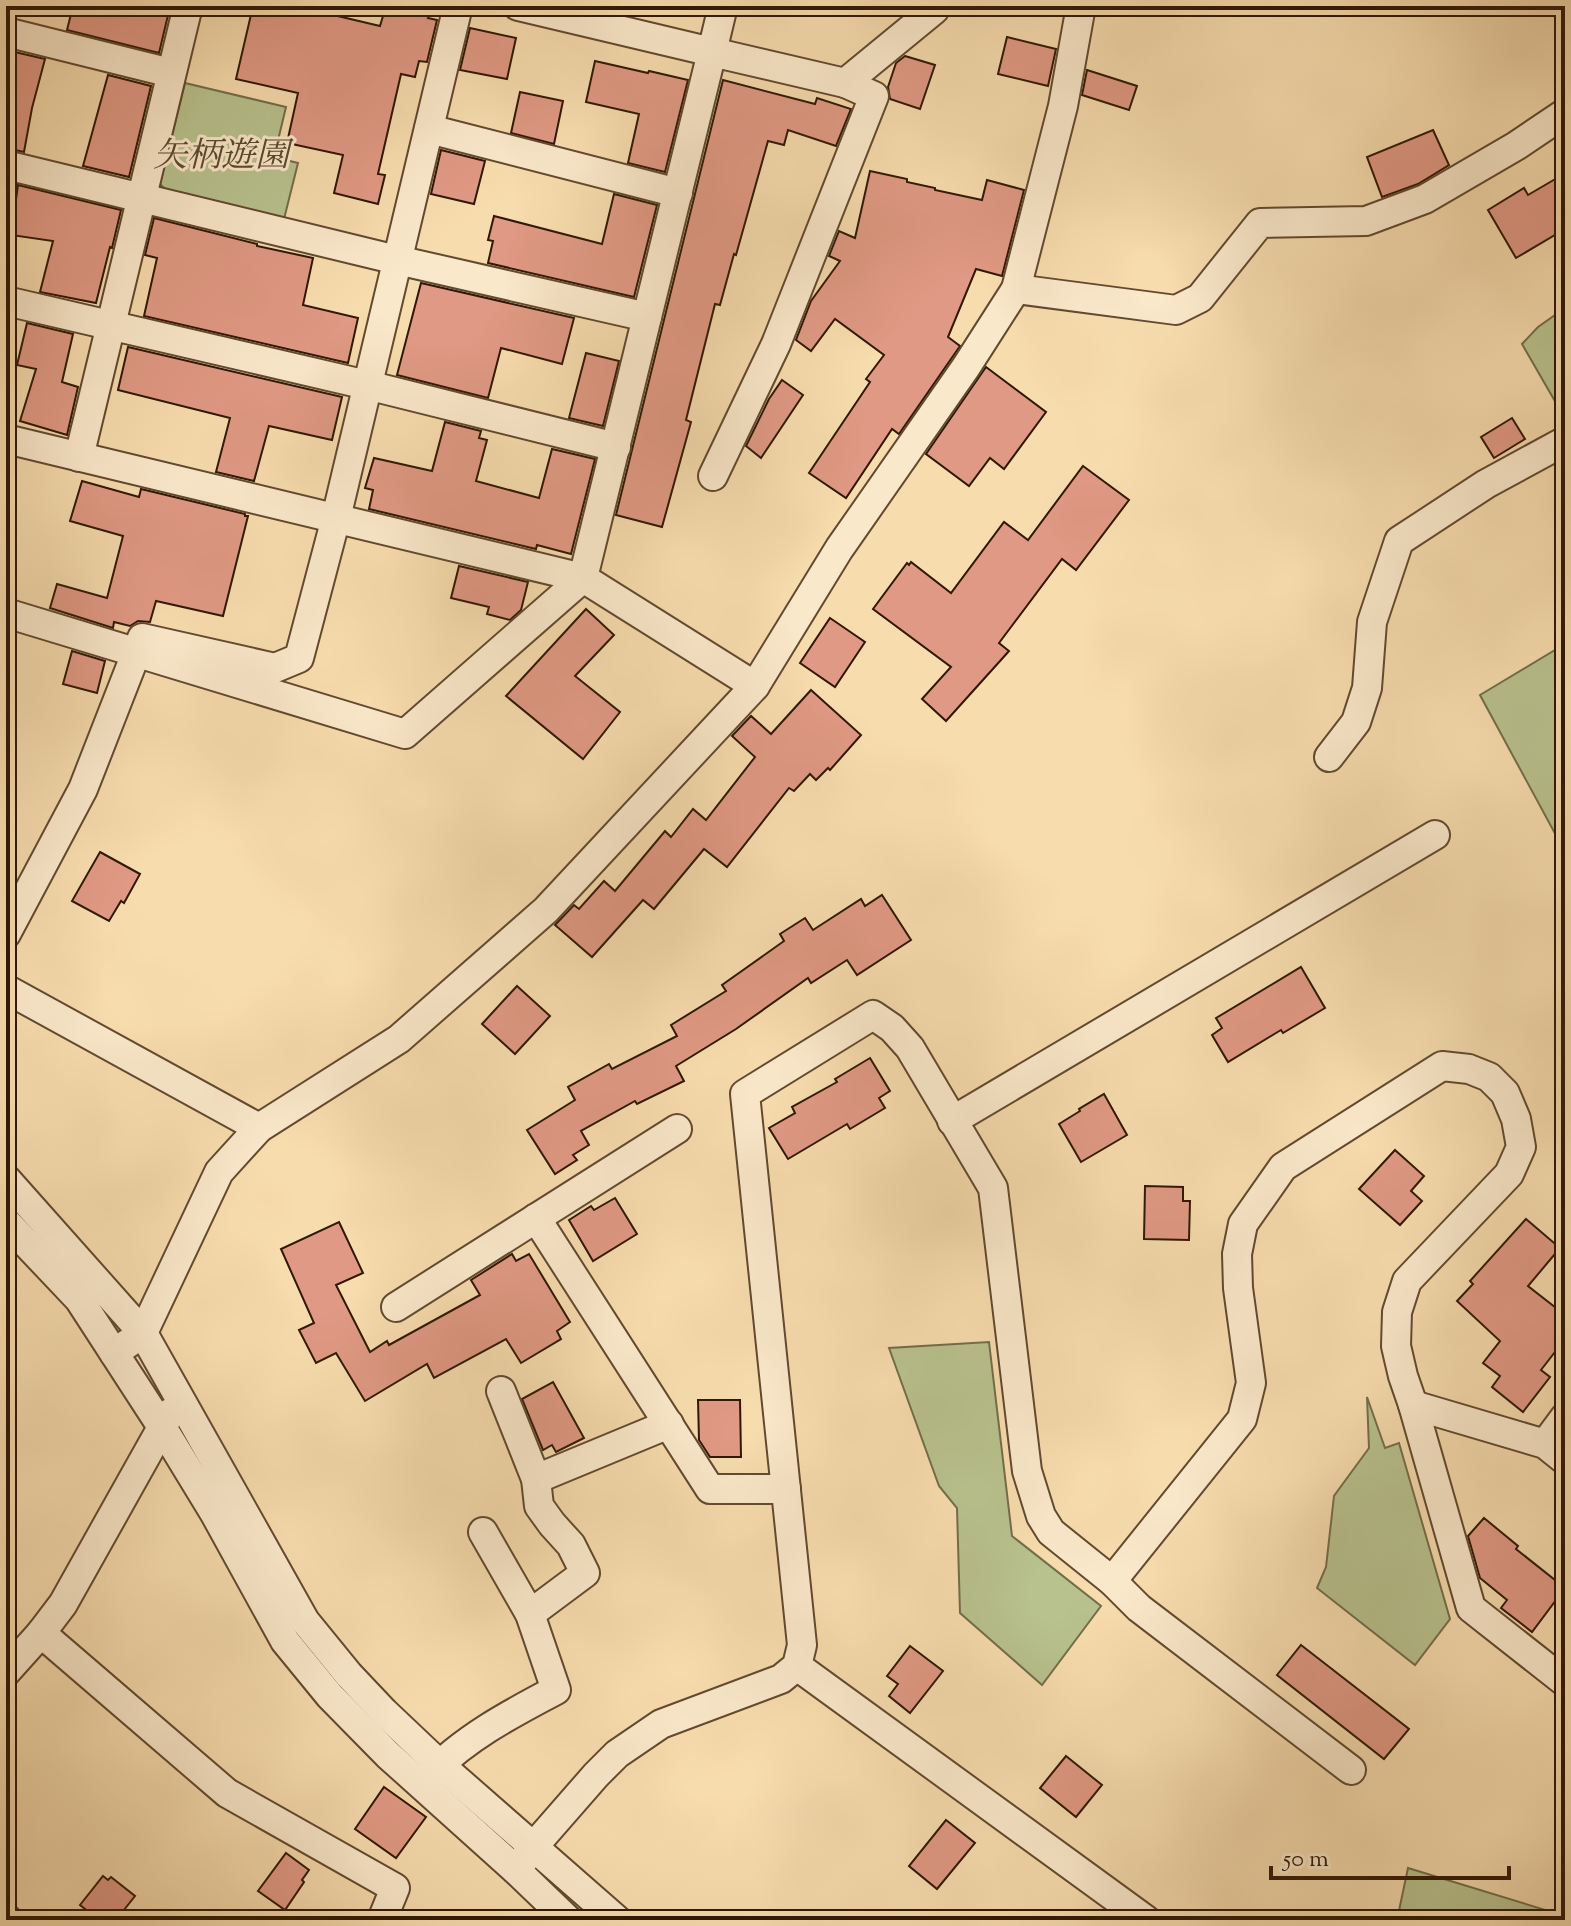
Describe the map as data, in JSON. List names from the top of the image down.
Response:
{
  "parks": ["矢柄遊園"],
  "scale_bar": "50 m"
}
